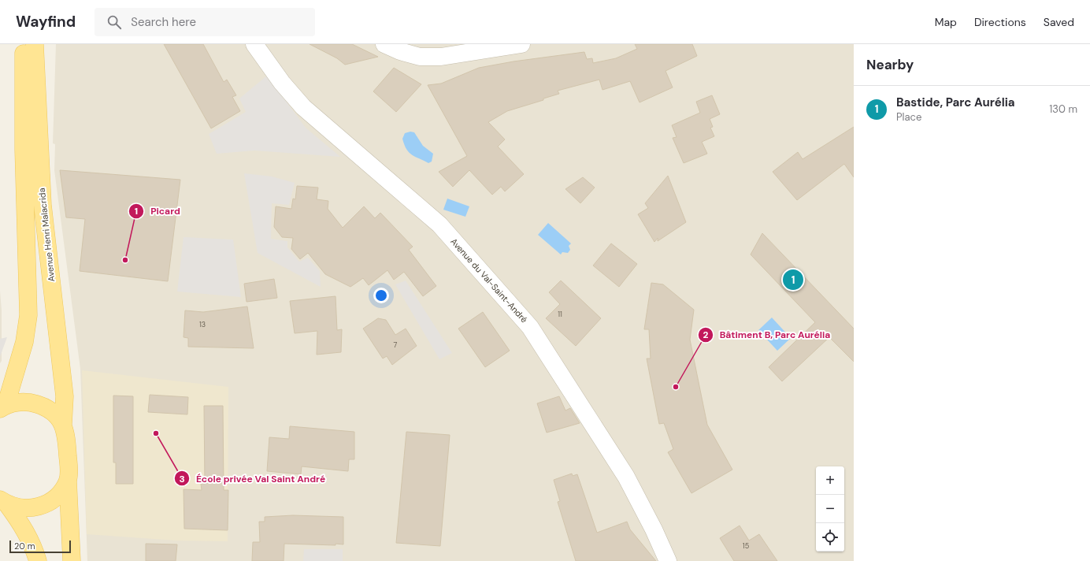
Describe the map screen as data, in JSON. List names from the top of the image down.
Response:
{
  "streets": {
    "main road": ["Avenue Henri Malacrida"],
    "street": ["Avenue du Val-Saint-André"]
  },
  "places": ["Picard", "Bâtiment B, Parc Aurélia", "École privée Val Saint André"],
  "house_numbers": [
    "11",
    "13",
    "7",
    "15"
  ],
  "scale_bar": "20 m",
  "page": {
    "header": "Wayfind",
    "search": "Search here",
    "nav": ["Map", "Directions", "Saved"],
    "heading": "Nearby",
    "list": [
      {
        "mark": "1",
        "name": "Bastide, Parc Aurélia",
        "note": "Place",
        "value": "130 m"
      }
    ],
    "pins": "1",
    "map_buttons": ["+", "−"],
    "scale": "20 m"
  }
}
